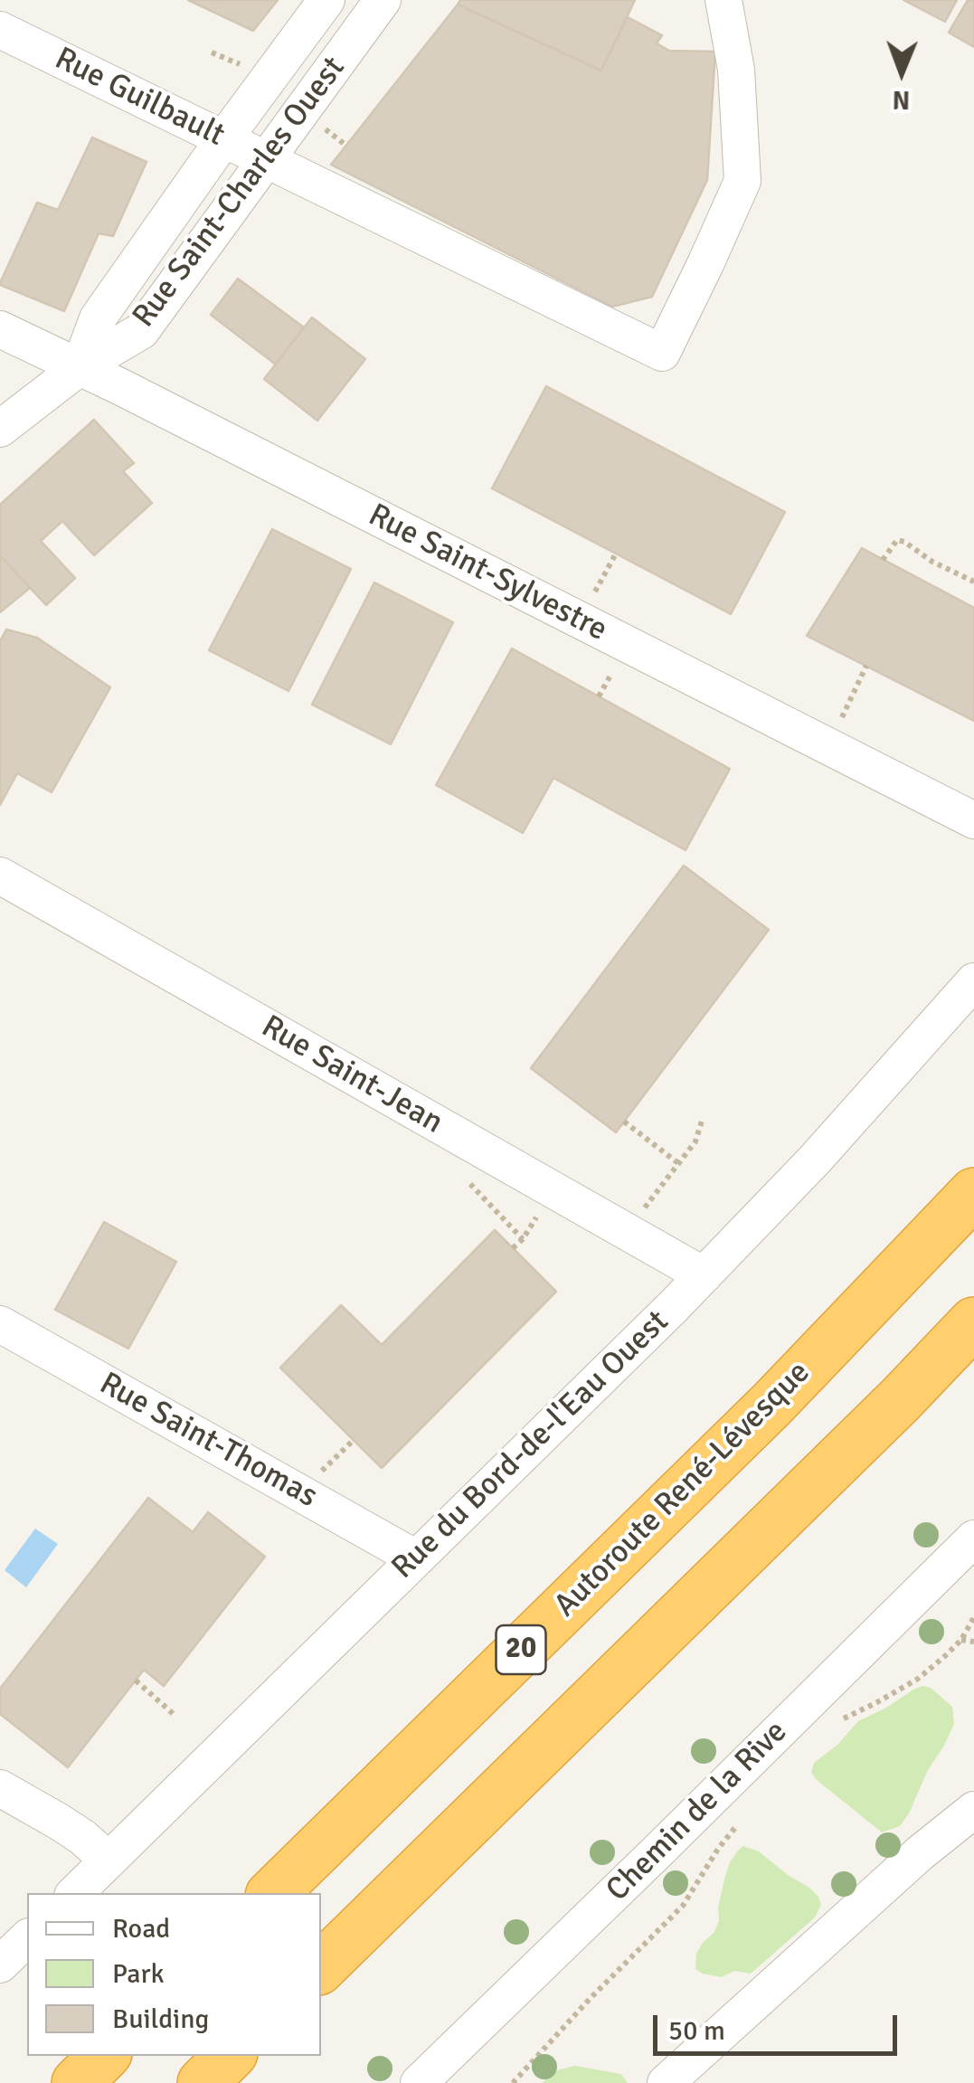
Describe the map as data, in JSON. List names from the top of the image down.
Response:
{
  "streets": {
    "highway": ["Autoroute René-Lévesque", "20"],
    "street": [
      "Rue Guilbault",
      "Rue Saint-Charles Ouest",
      "Rue Saint-Sylvestre",
      "Rue Saint-Jean",
      "Rue Saint-Thomas",
      "Rue du Bord-de-l'Eau Ouest",
      "Chemin de la Rive"
    ]
  },
  "crossings": [
    ["Rue Guilbault", "Rue Saint-Charles Ouest"],
    ["Rue Saint-Charles Ouest", "Rue Saint-Sylvestre"],
    ["Rue Saint-Jean", "Rue du Bord-de-l'Eau Ouest"],
    ["Rue Saint-Thomas", "Rue du Bord-de-l'Eau Ouest"]
  ],
  "legend": ["Road", "Park", "Building"],
  "scale_bar": "50 m",
  "north": "bottom"
}
